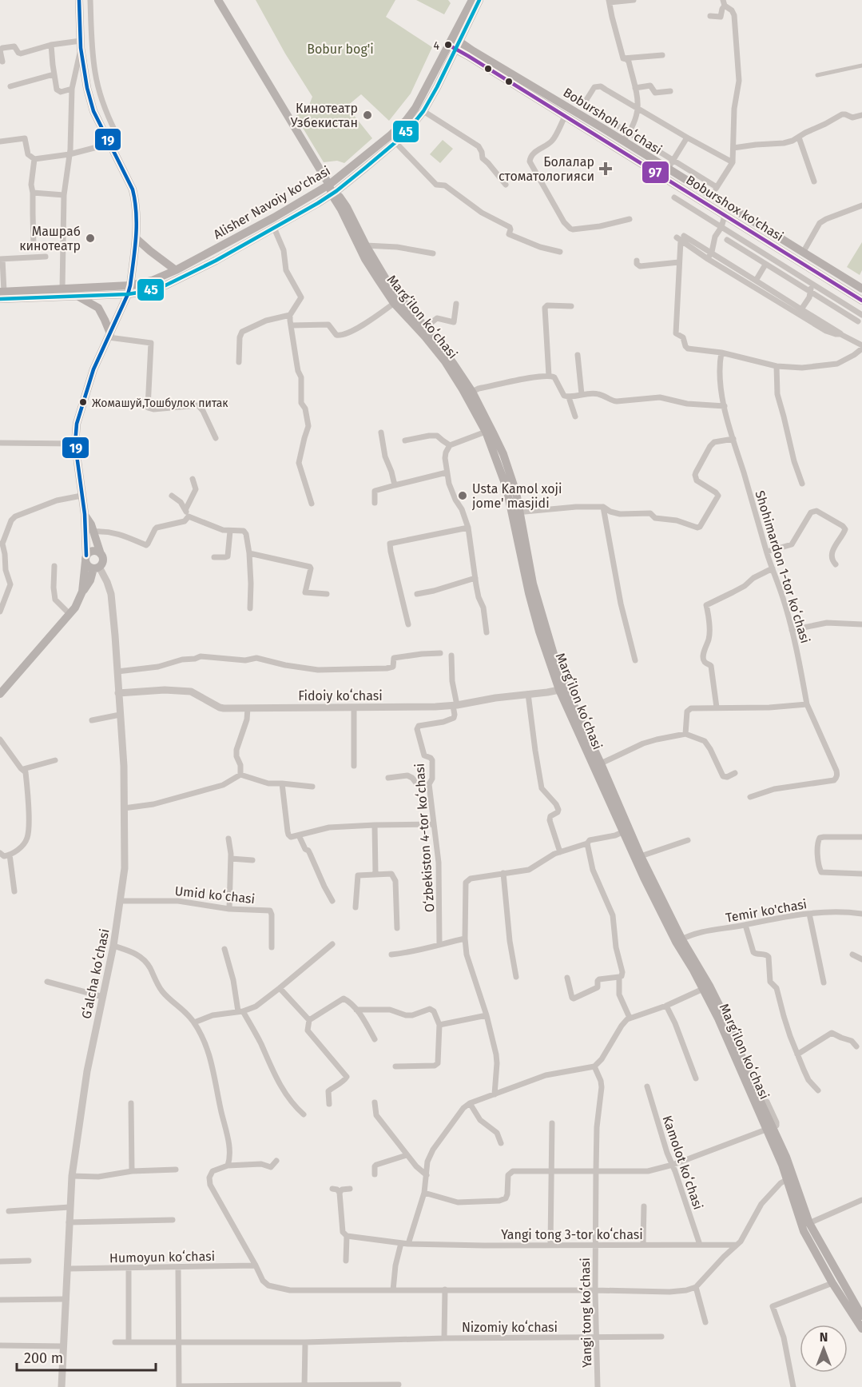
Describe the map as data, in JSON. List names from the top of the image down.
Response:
{
  "streets": {
    "main road": [
      "Boburshoh koʻchasi",
      "Alisher Navoiy ko'chasi",
      "Boburshox ko'chasi",
      "Margʻilon koʻchasi"
    ],
    "street": [
      "Shohimardon 1-tor koʻchasi",
      "Fidoiy koʻchasi",
      "Oʻzbekiston 4-tor koʻchasi",
      "Umid koʻchasi",
      "Temir ko'chasi",
      "Gʻalcha koʻchasi",
      "Kamolot koʻchasi",
      "Yangi tong 3-tor koʻchasi",
      "Humoyun koʻchasi",
      "Yangi tong koʻchasi",
      "Nizomiy koʻchasi"
    ]
  },
  "crossings": [
    ["Boburshoh koʻchasi", "Alisher Navoiy ko'chasi"],
    ["Boburshoh koʻchasi", "Boburshox ko'chasi"],
    ["Alisher Navoiy ko'chasi", "Boburshox ko'chasi"],
    ["Alisher Navoiy ko'chasi", "Margʻilon koʻchasi"],
    ["Margʻilon koʻchasi", "Fidoiy koʻchasi"],
    ["Margʻilon koʻchasi", "Temir ko'chasi"],
    ["Fidoiy koʻchasi", "Oʻzbekiston 4-tor koʻchasi"],
    ["Fidoiy koʻchasi", "Gʻalcha koʻchasi"],
    ["Umid koʻchasi", "Gʻalcha koʻchasi"],
    ["Gʻalcha koʻchasi", "Humoyun koʻchasi"],
    ["Kamolot koʻchasi", "Yangi tong 3-tor koʻchasi"],
    ["Yangi tong 3-tor koʻchasi", "Yangi tong koʻchasi"],
    ["Yangi tong koʻchasi", "Nizomiy koʻchasi"]
  ],
  "parks": ["Bobur bog'i"],
  "places": {
    "other": [
      "4",
      "Кинотеатр Узбекистан",
      "Машраб кинотеатр",
      "Жомашуй,Тошбулок питак",
      "Usta Kamol xoji jome' masjidi"
    ],
    "health": ["Болалар стоматологияси"]
  },
  "lines": ["transit line 19", "transit line 45", "transit line 97"],
  "scale_bar": "200 m",
  "north": "top"
}
